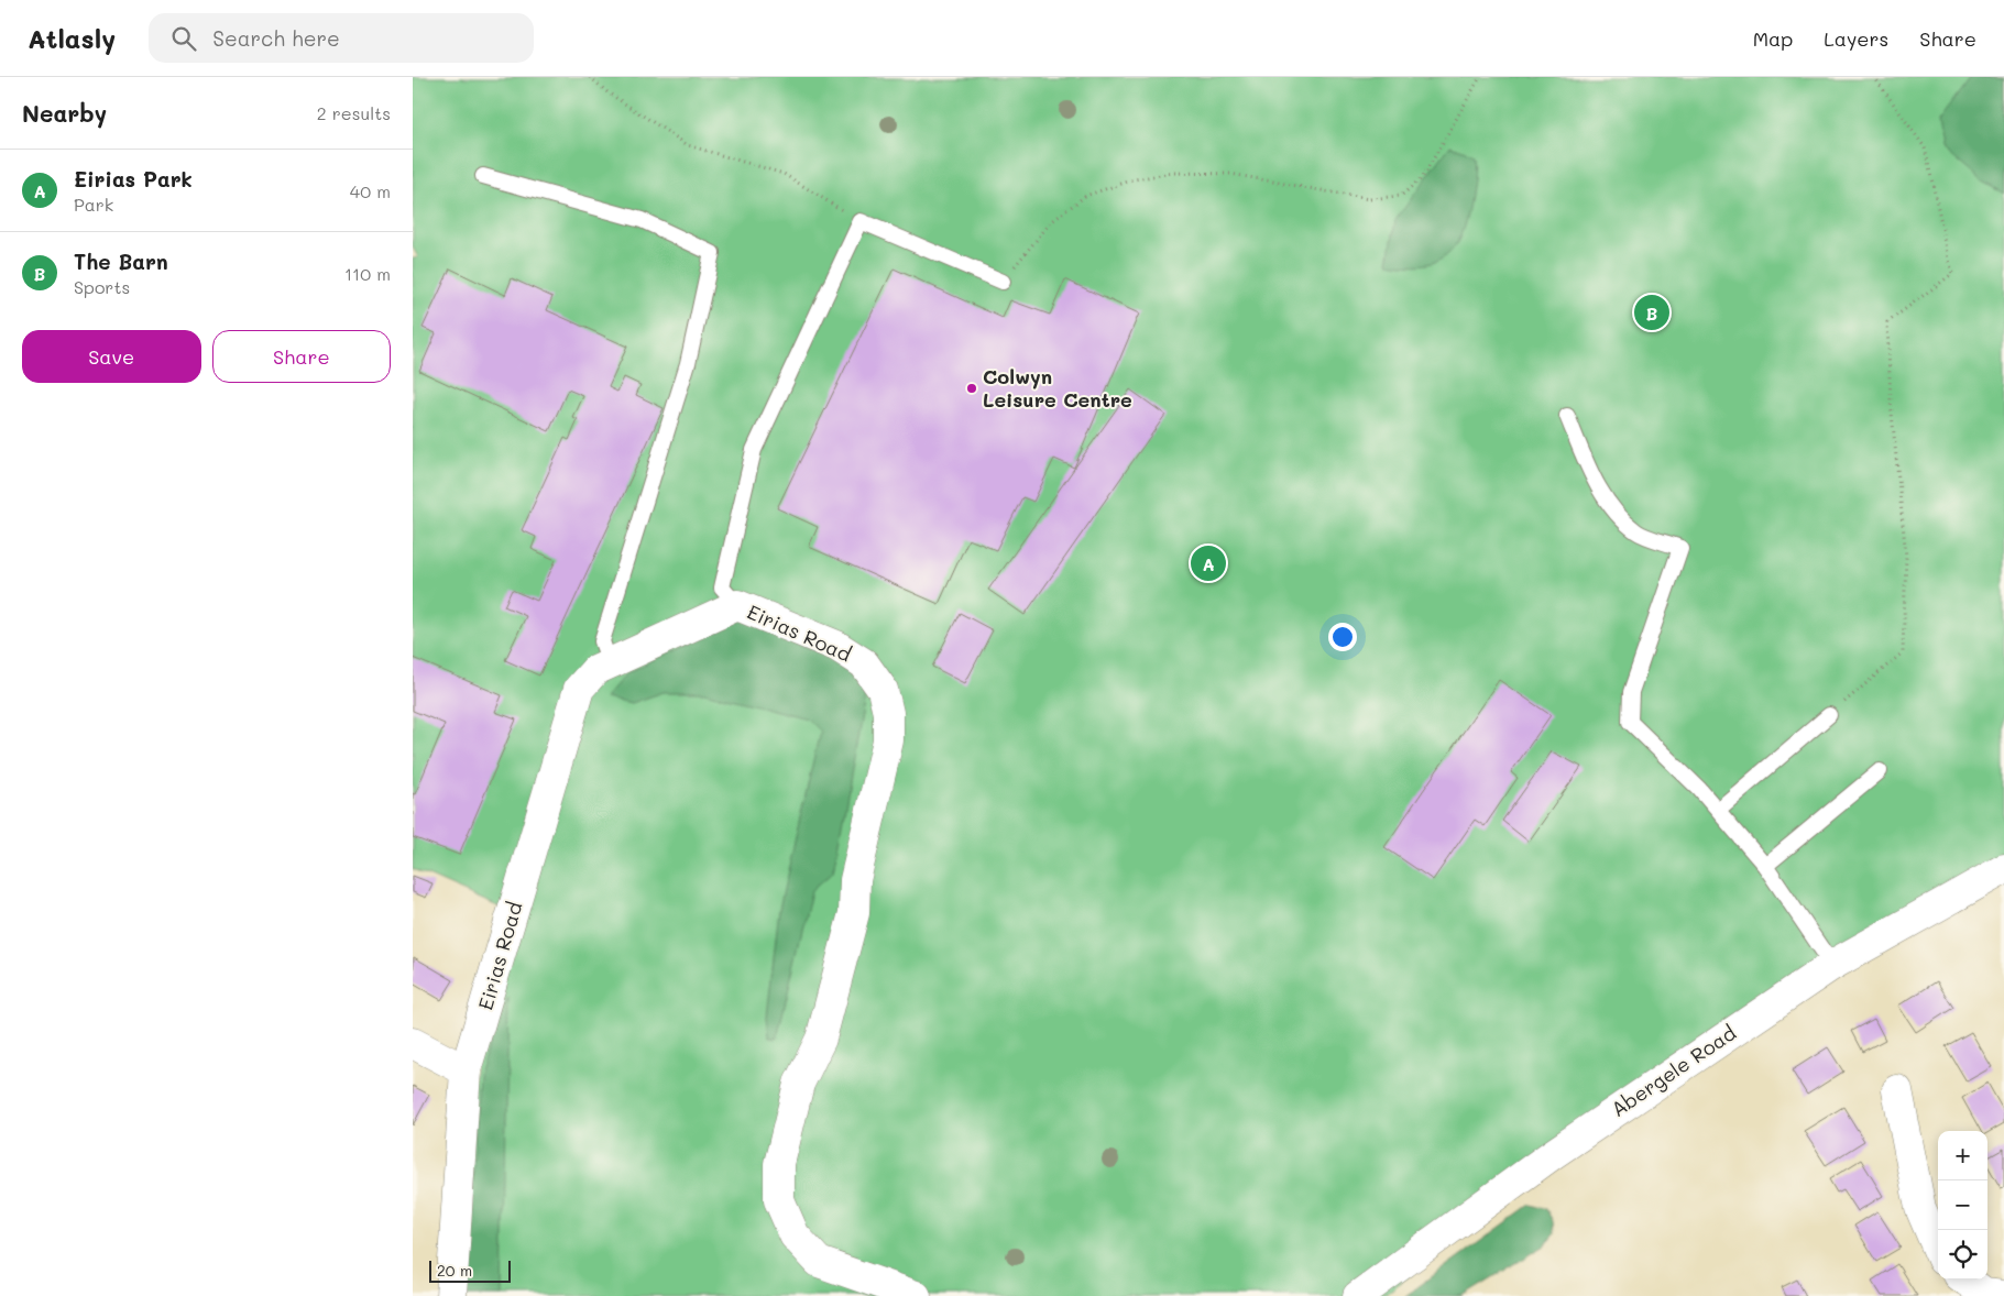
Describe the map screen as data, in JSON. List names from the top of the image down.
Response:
{
  "streets": {
    "street": ["Eirias Road", "Abergele Road"]
  },
  "places": ["Colwyn Leisure Centre"],
  "scale_bar": "20 m",
  "page": {
    "header": "Atlasly",
    "search": "Search here",
    "nav": ["Map", "Layers", "Share"],
    "heading": ["Nearby", "2 results"],
    "list": [
      {
        "mark": "A",
        "name": "Eirias Park",
        "note": "Park",
        "value": "40 m"
      },
      {
        "mark": "B",
        "name": "The Barn",
        "note": "Sports",
        "value": "110 m"
      }
    ],
    "pins": ["B", "A"],
    "buttons": ["Save", "Share"],
    "map_buttons": ["+", "−"],
    "scale": "20 m"
  }
}
